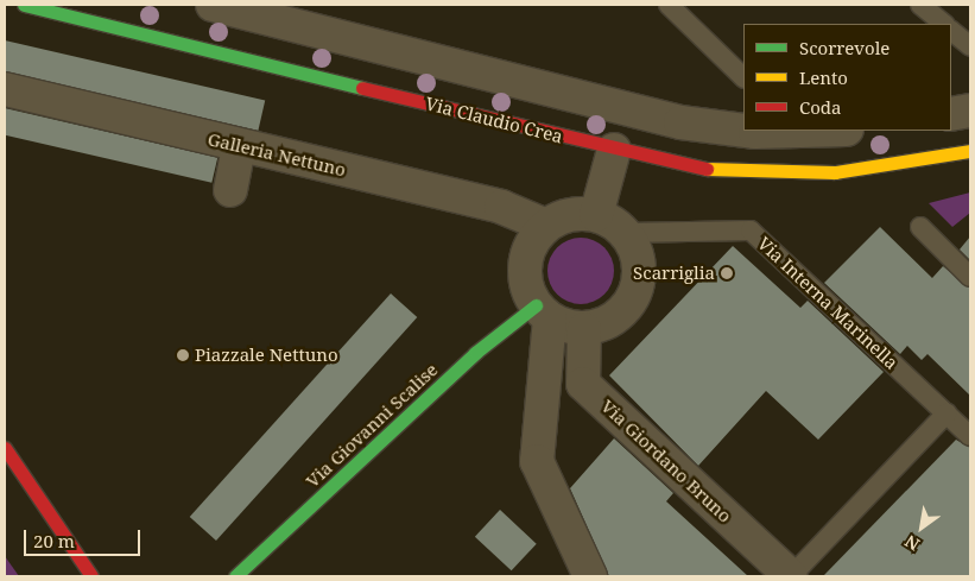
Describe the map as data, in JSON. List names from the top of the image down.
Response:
{
  "streets": {
    "street": [
      "Via Claudio Crea",
      "Galleria Nettuno",
      "Via Giovanni Scalise",
      "Via Giordano Bruno"
    ],
    "lane": ["Via Interna Marinella"]
  },
  "crossings": [
    ["Galleria Nettuno", "Via Interna Marinella"],
    ["Galleria Nettuno", "Via Giovanni Scalise"],
    ["Galleria Nettuno", "Via Giordano Bruno"],
    ["Via Interna Marinella", "Via Giovanni Scalise"],
    ["Via Interna Marinella", "Via Giordano Bruno"],
    ["Via Giovanni Scalise", "Via Giordano Bruno"]
  ],
  "places": ["Scarriglia", "Piazzale Nettuno"],
  "legend": ["Scorrevole", "Lento", "Coda"],
  "scale_bar": "20 m",
  "north": "bottom left"
}
